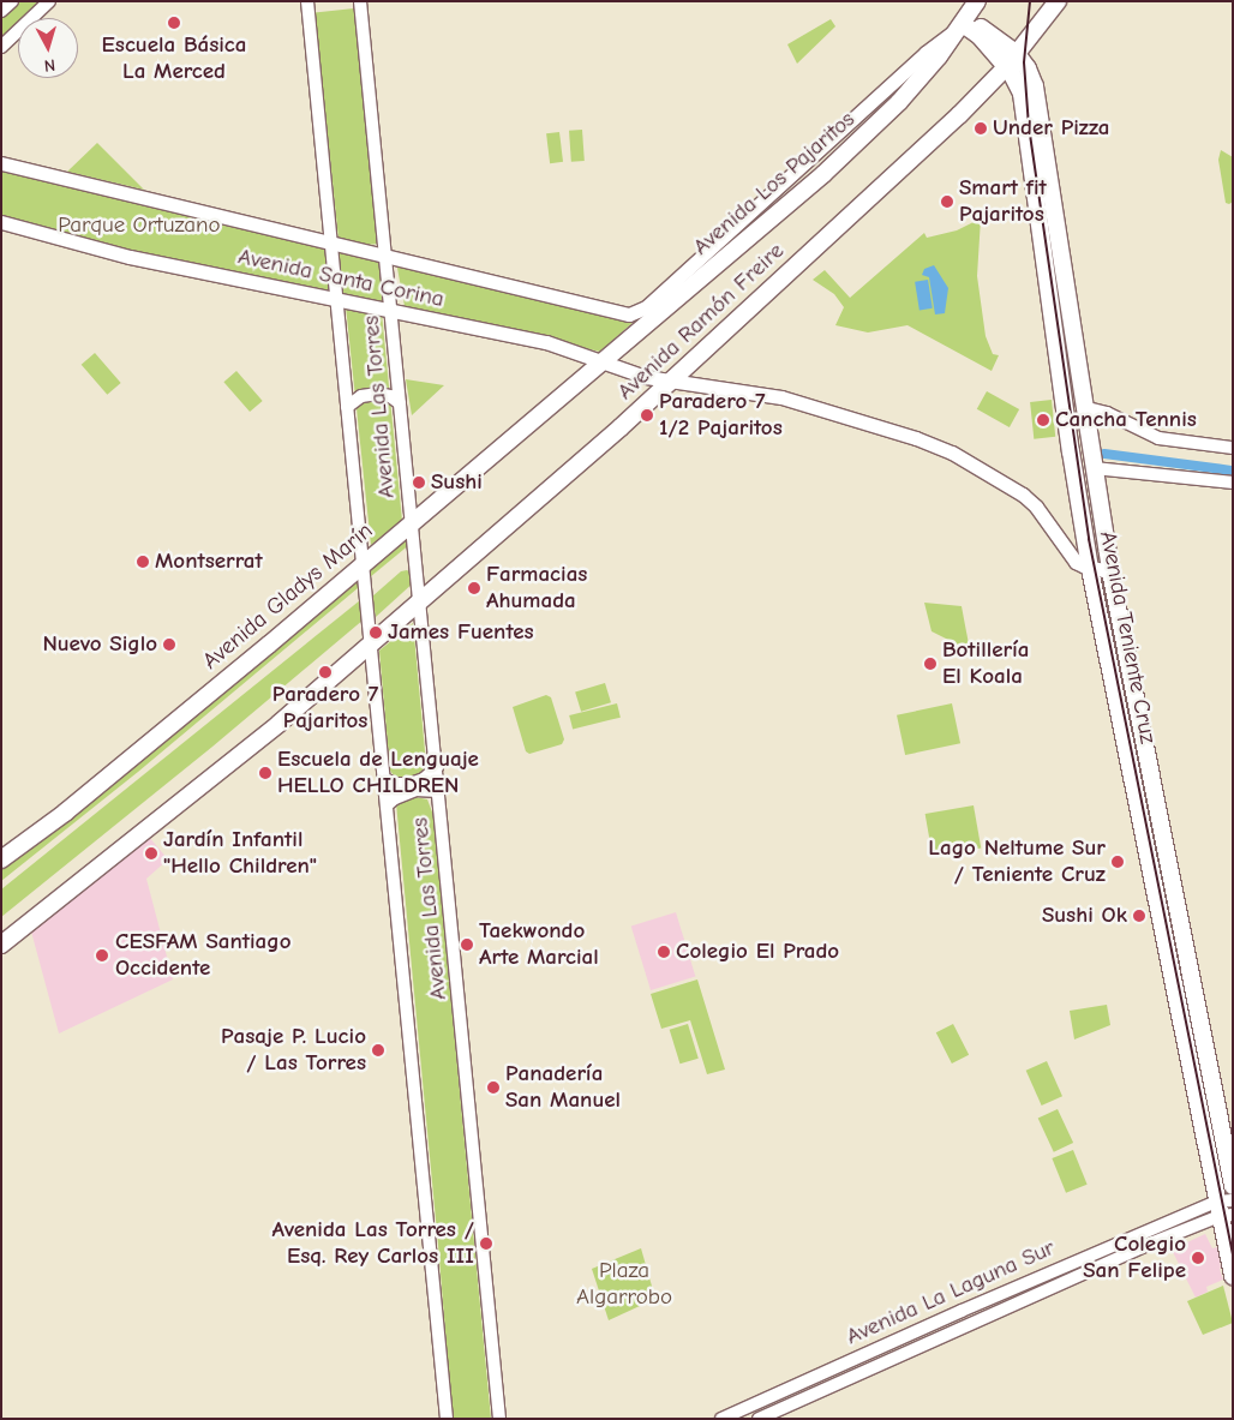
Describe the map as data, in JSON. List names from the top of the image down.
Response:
{
  "streets": {
    "main road": [
      "Avenida Los Pajaritos",
      "Avenida Santa Corina",
      "Avenida Ramón Freire",
      "Avenida Gladys Marín",
      "Avenida Teniente Cruz"
    ],
    "street": ["Avenida Las Torres", "Avenida La Laguna Sur"]
  },
  "crossings": [
    ["Avenida Los Pajaritos", "Avenida Santa Corina"],
    ["Avenida Los Pajaritos", "Avenida Gladys Marín"],
    ["Avenida Los Pajaritos", "Avenida Teniente Cruz"],
    ["Avenida Santa Corina", "Avenida Ramón Freire"],
    ["Avenida Santa Corina", "Avenida Las Torres"],
    ["Avenida Santa Corina", "Avenida Gladys Marín"],
    ["Avenida Santa Corina", "Avenida Teniente Cruz"],
    ["Avenida Ramón Freire", "Avenida Las Torres"],
    ["Avenida Ramón Freire", "Avenida Teniente Cruz"],
    ["Avenida Las Torres", "Avenida Gladys Marín"],
    ["Avenida Teniente Cruz", "Avenida La Laguna Sur"]
  ],
  "parks": ["Parque Ortuzano", "Plaza Algarrobo"],
  "places": [
    "Escuela Básica La Merced",
    "Under Pizza",
    "Smart fit Pajaritos",
    "Paradero 7 1/2 Pajaritos",
    "Cancha Tennis",
    "Sushi",
    "Montserrat",
    "Farmacias Ahumada",
    "James Fuentes",
    "Nuevo Siglo",
    "Botillería El Koala",
    "Paradero 7 Pajaritos",
    "Escuela de Lenguaje HELLO CHILDREN",
    "Jardín Infantil \"Hello Children\"",
    "Lago Neltume Sur / Teniente Cruz",
    "Sushi Ok",
    "Taekwondo Arte Marcial",
    "Colegio El Prado",
    "CESFAM Santiago Occidente",
    "Pasaje P. Lucio / Las Torres",
    "Panadería San Manuel",
    "Avenida Las Torres / Esq. Rey Carlos III",
    "Colegio San Felipe"
  ],
  "north": "bottom"
}
